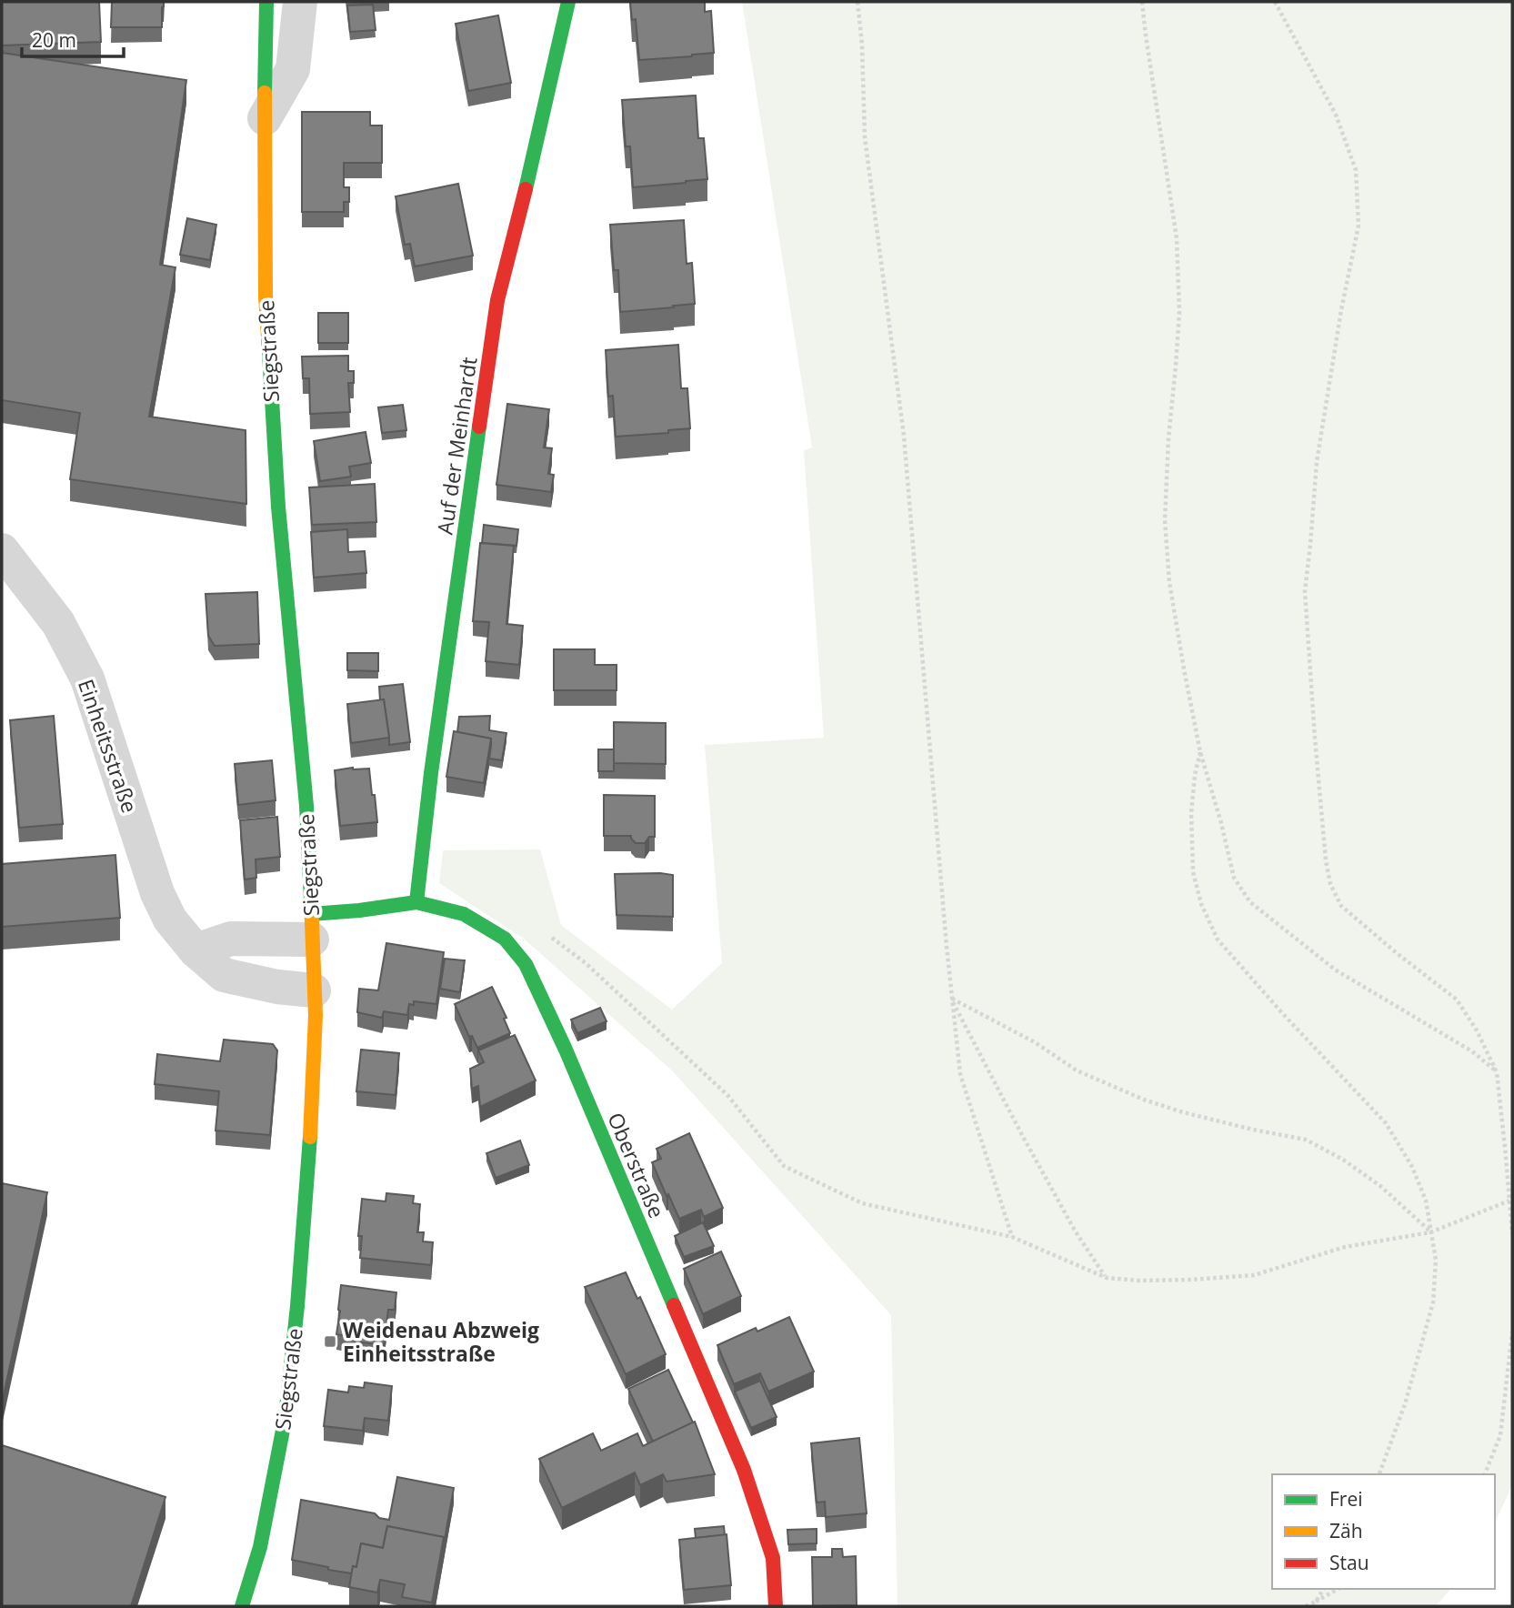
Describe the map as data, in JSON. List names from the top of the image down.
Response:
{
  "streets": {
    "street": [
      "Siegstraße",
      "Auf der Meinhardt",
      "Einheitsstraße",
      "Oberstraße"
    ]
  },
  "crossings": [
    ["Siegstraße", "Einheitsstraße"],
    ["Siegstraße", "Oberstraße"],
    ["Auf der Meinhardt", "Oberstraße"]
  ],
  "places": {
    "transit": ["Weidenau Abzweig Einheitsstraße"]
  },
  "legend": ["Frei", "Zäh", "Stau"],
  "scale_bar": "20 m"
}
